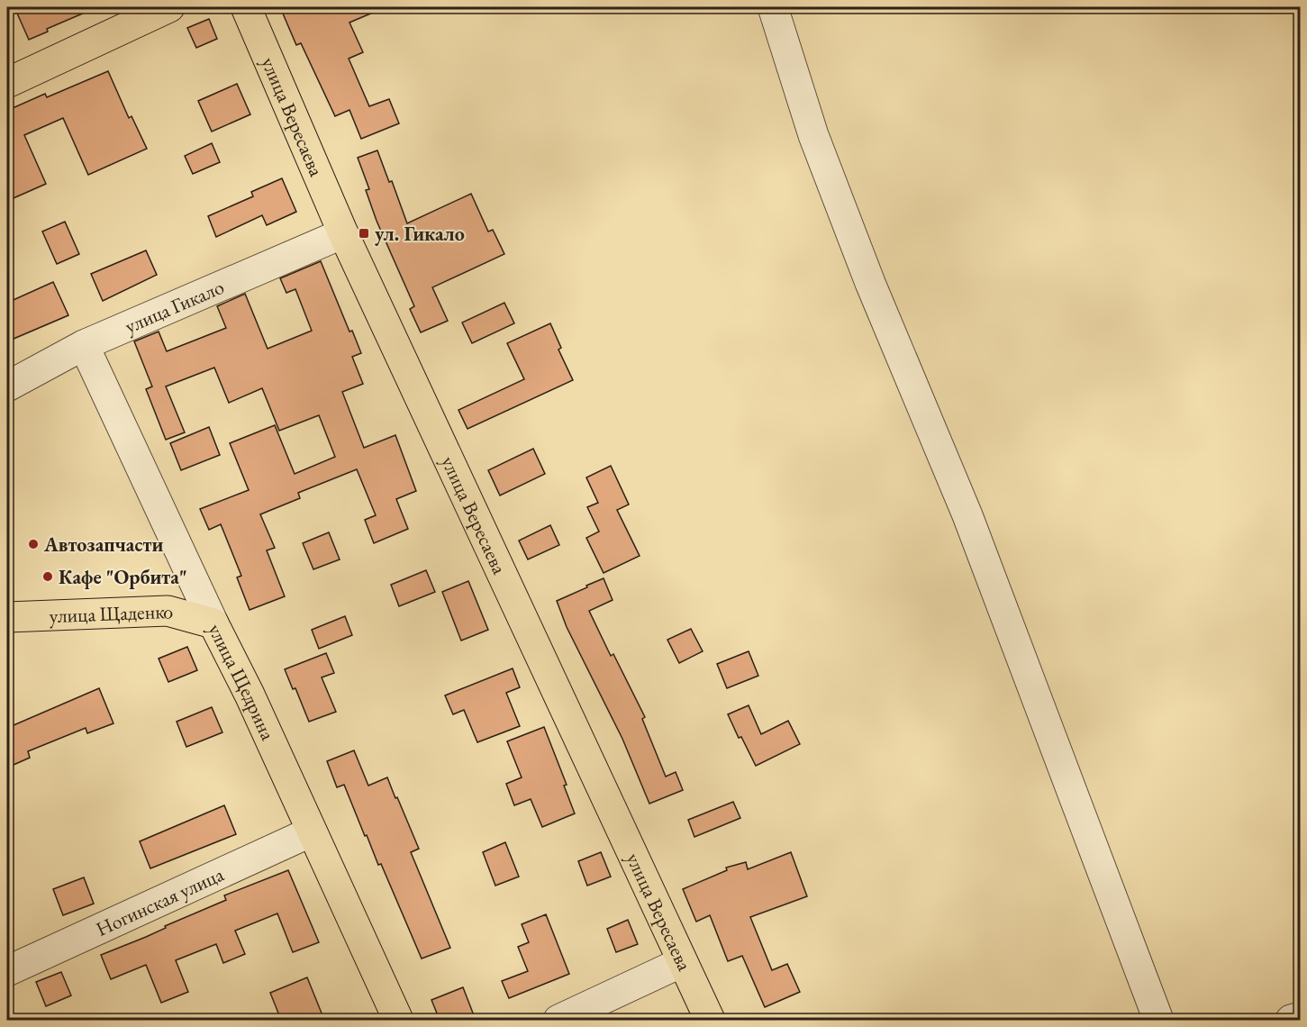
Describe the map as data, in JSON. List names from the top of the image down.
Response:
{
  "streets": {
    "main road": ["улица Вересаева", "улица Щаденко", "улица Щедрина"],
    "street": ["улица Гикало", "Ногинская улица"]
  },
  "crossings": [
    ["улица Вересаева", "улица Гикало"],
    ["улица Гикало", "улица Щедрина"],
    ["улица Щаденко", "улица Щедрина"],
    ["улица Щедрина", "Ногинская улица"]
  ],
  "places": {
    "transit": ["ул. Гикало"],
    "other": ["Автозапчасти", "Кафе \"Орбита\""]
  }
}
